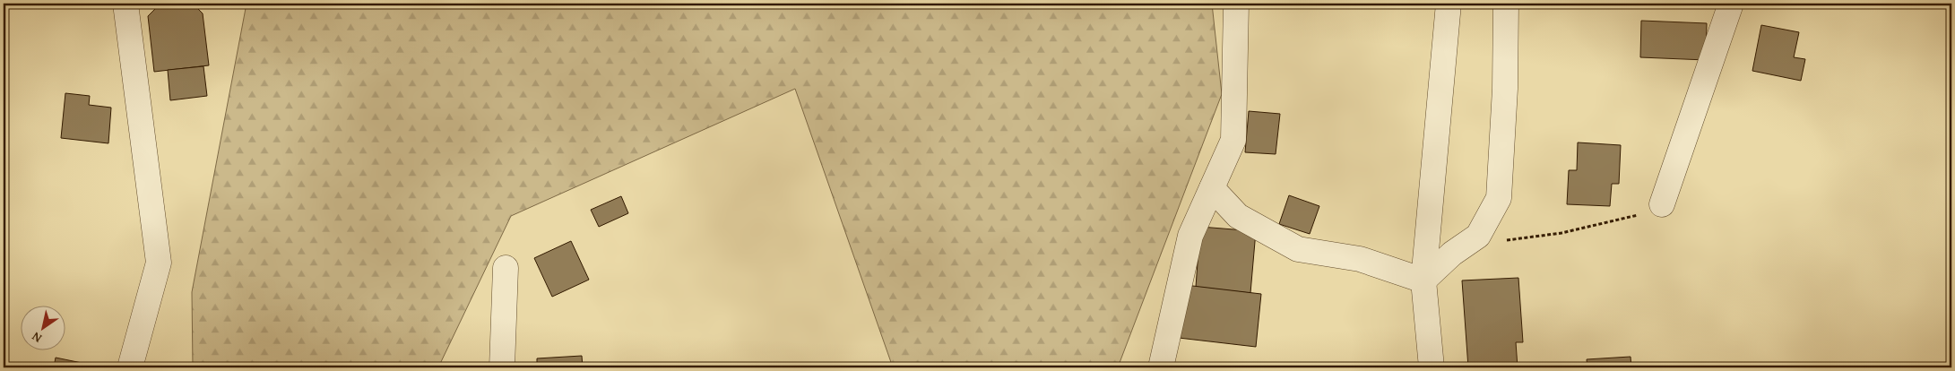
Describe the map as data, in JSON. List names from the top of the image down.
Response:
{
  "north": "bottom left"
}
